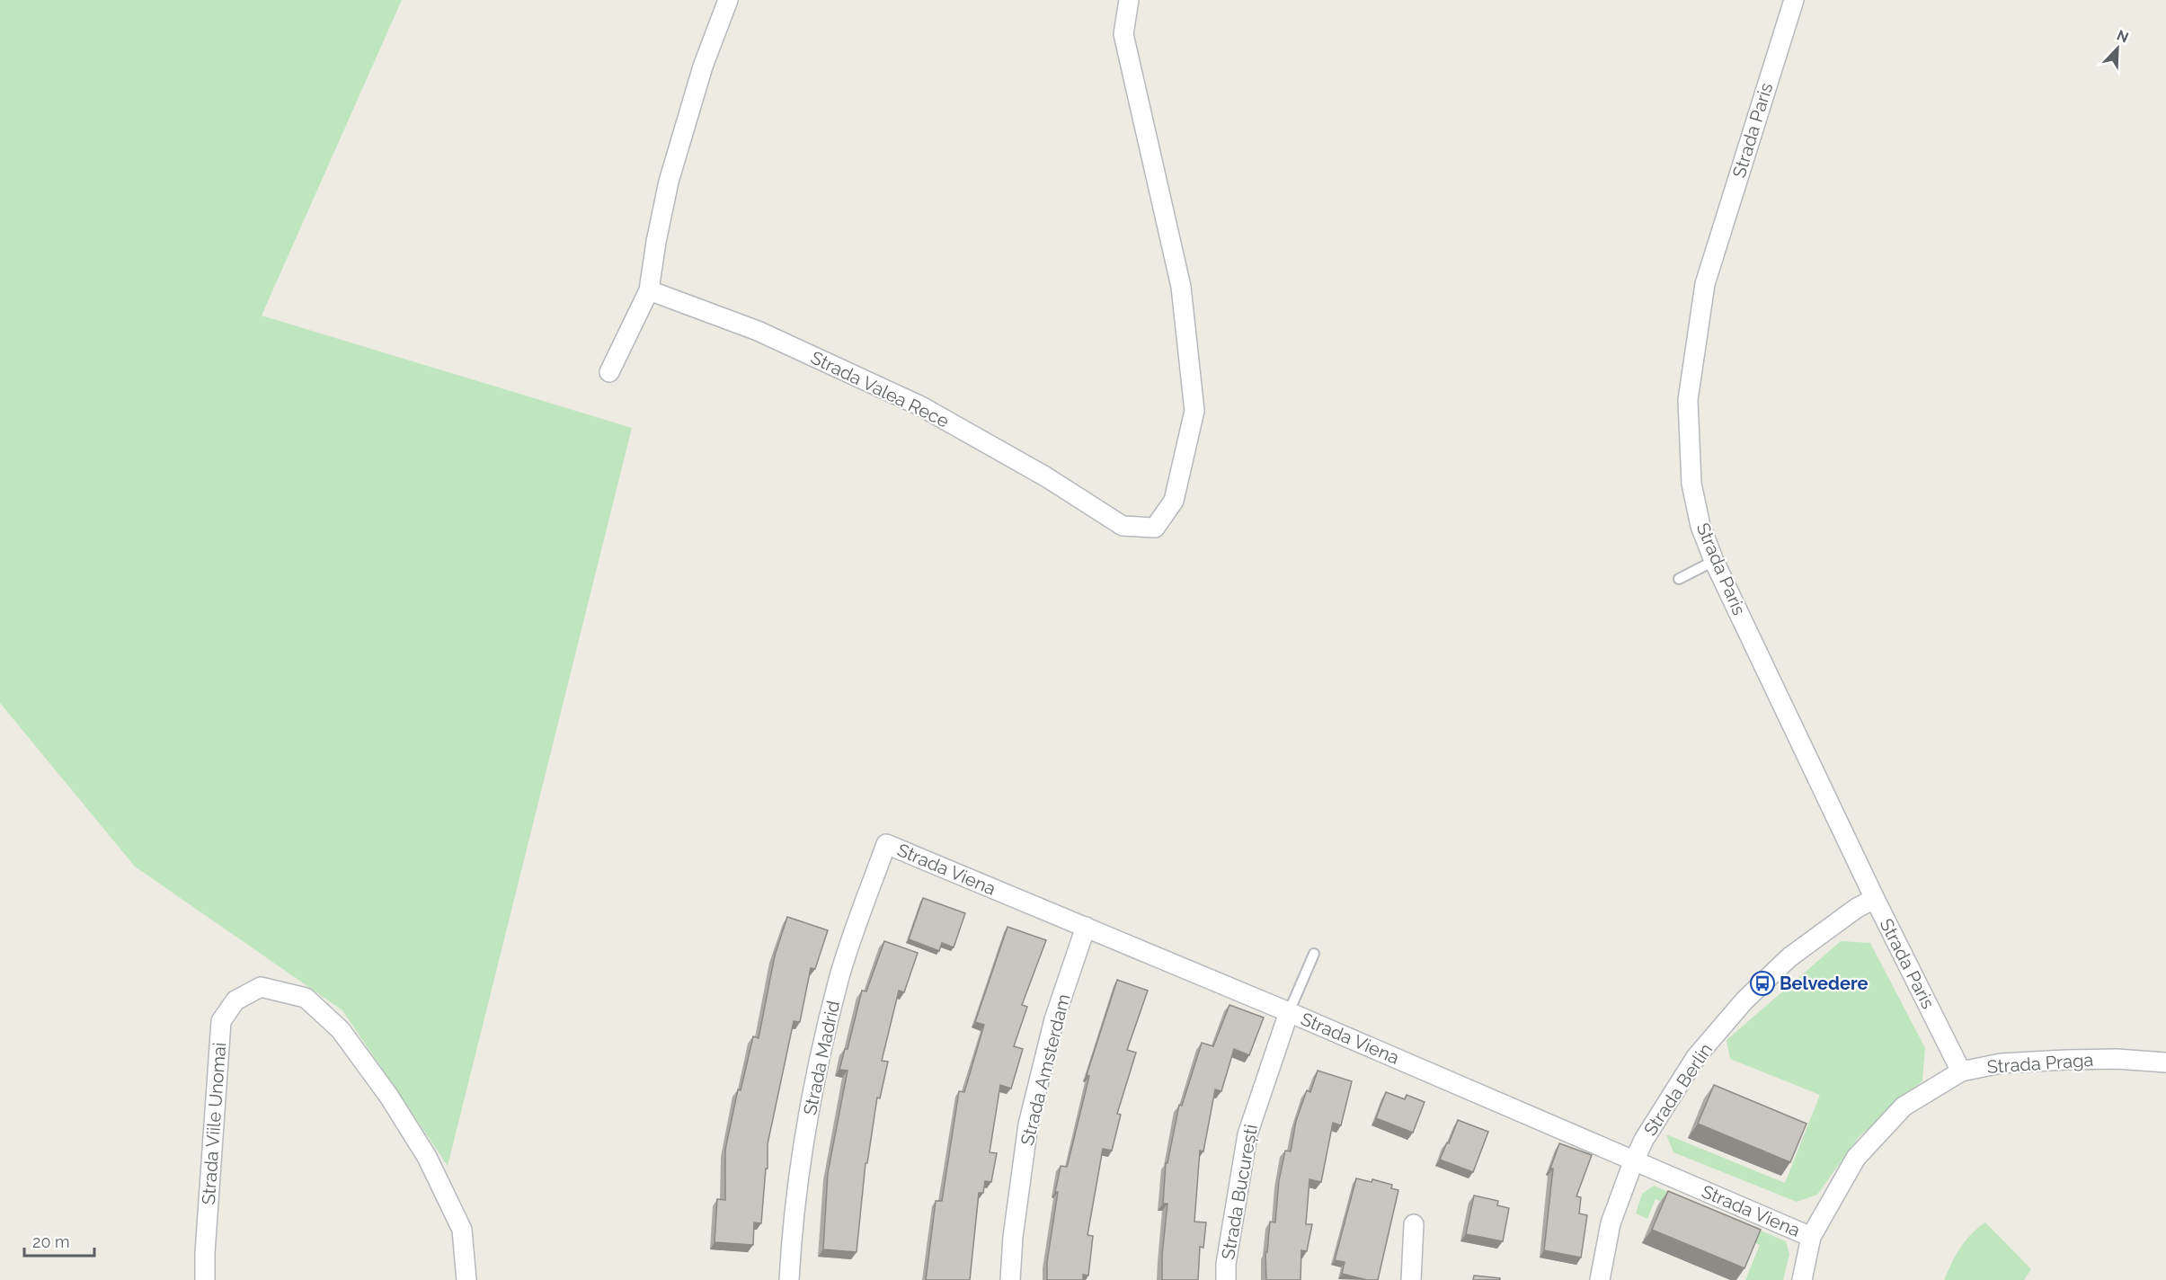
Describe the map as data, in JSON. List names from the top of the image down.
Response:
{
  "streets": {
    "street": [
      "Strada Paris",
      "Strada Valea Rece",
      "Strada Viena",
      "Strada Madrid",
      "Strada Praga",
      "Strada Amsterdam",
      "Strada Berlin",
      "Strada Viile Unomai",
      "Strada București"
    ]
  },
  "crossings": [
    ["Strada Paris", "Strada Praga"],
    ["Strada Paris", "Strada Berlin"],
    ["Strada Viena", "Strada Madrid"],
    ["Strada Viena", "Strada Praga"],
    ["Strada Viena", "Strada Amsterdam"],
    ["Strada Viena", "Strada Berlin"],
    ["Strada Viena", "Strada București"]
  ],
  "places": {
    "bus stop": ["Belvedere"]
  },
  "scale_bar": "20 m",
  "north": "top right"
}
